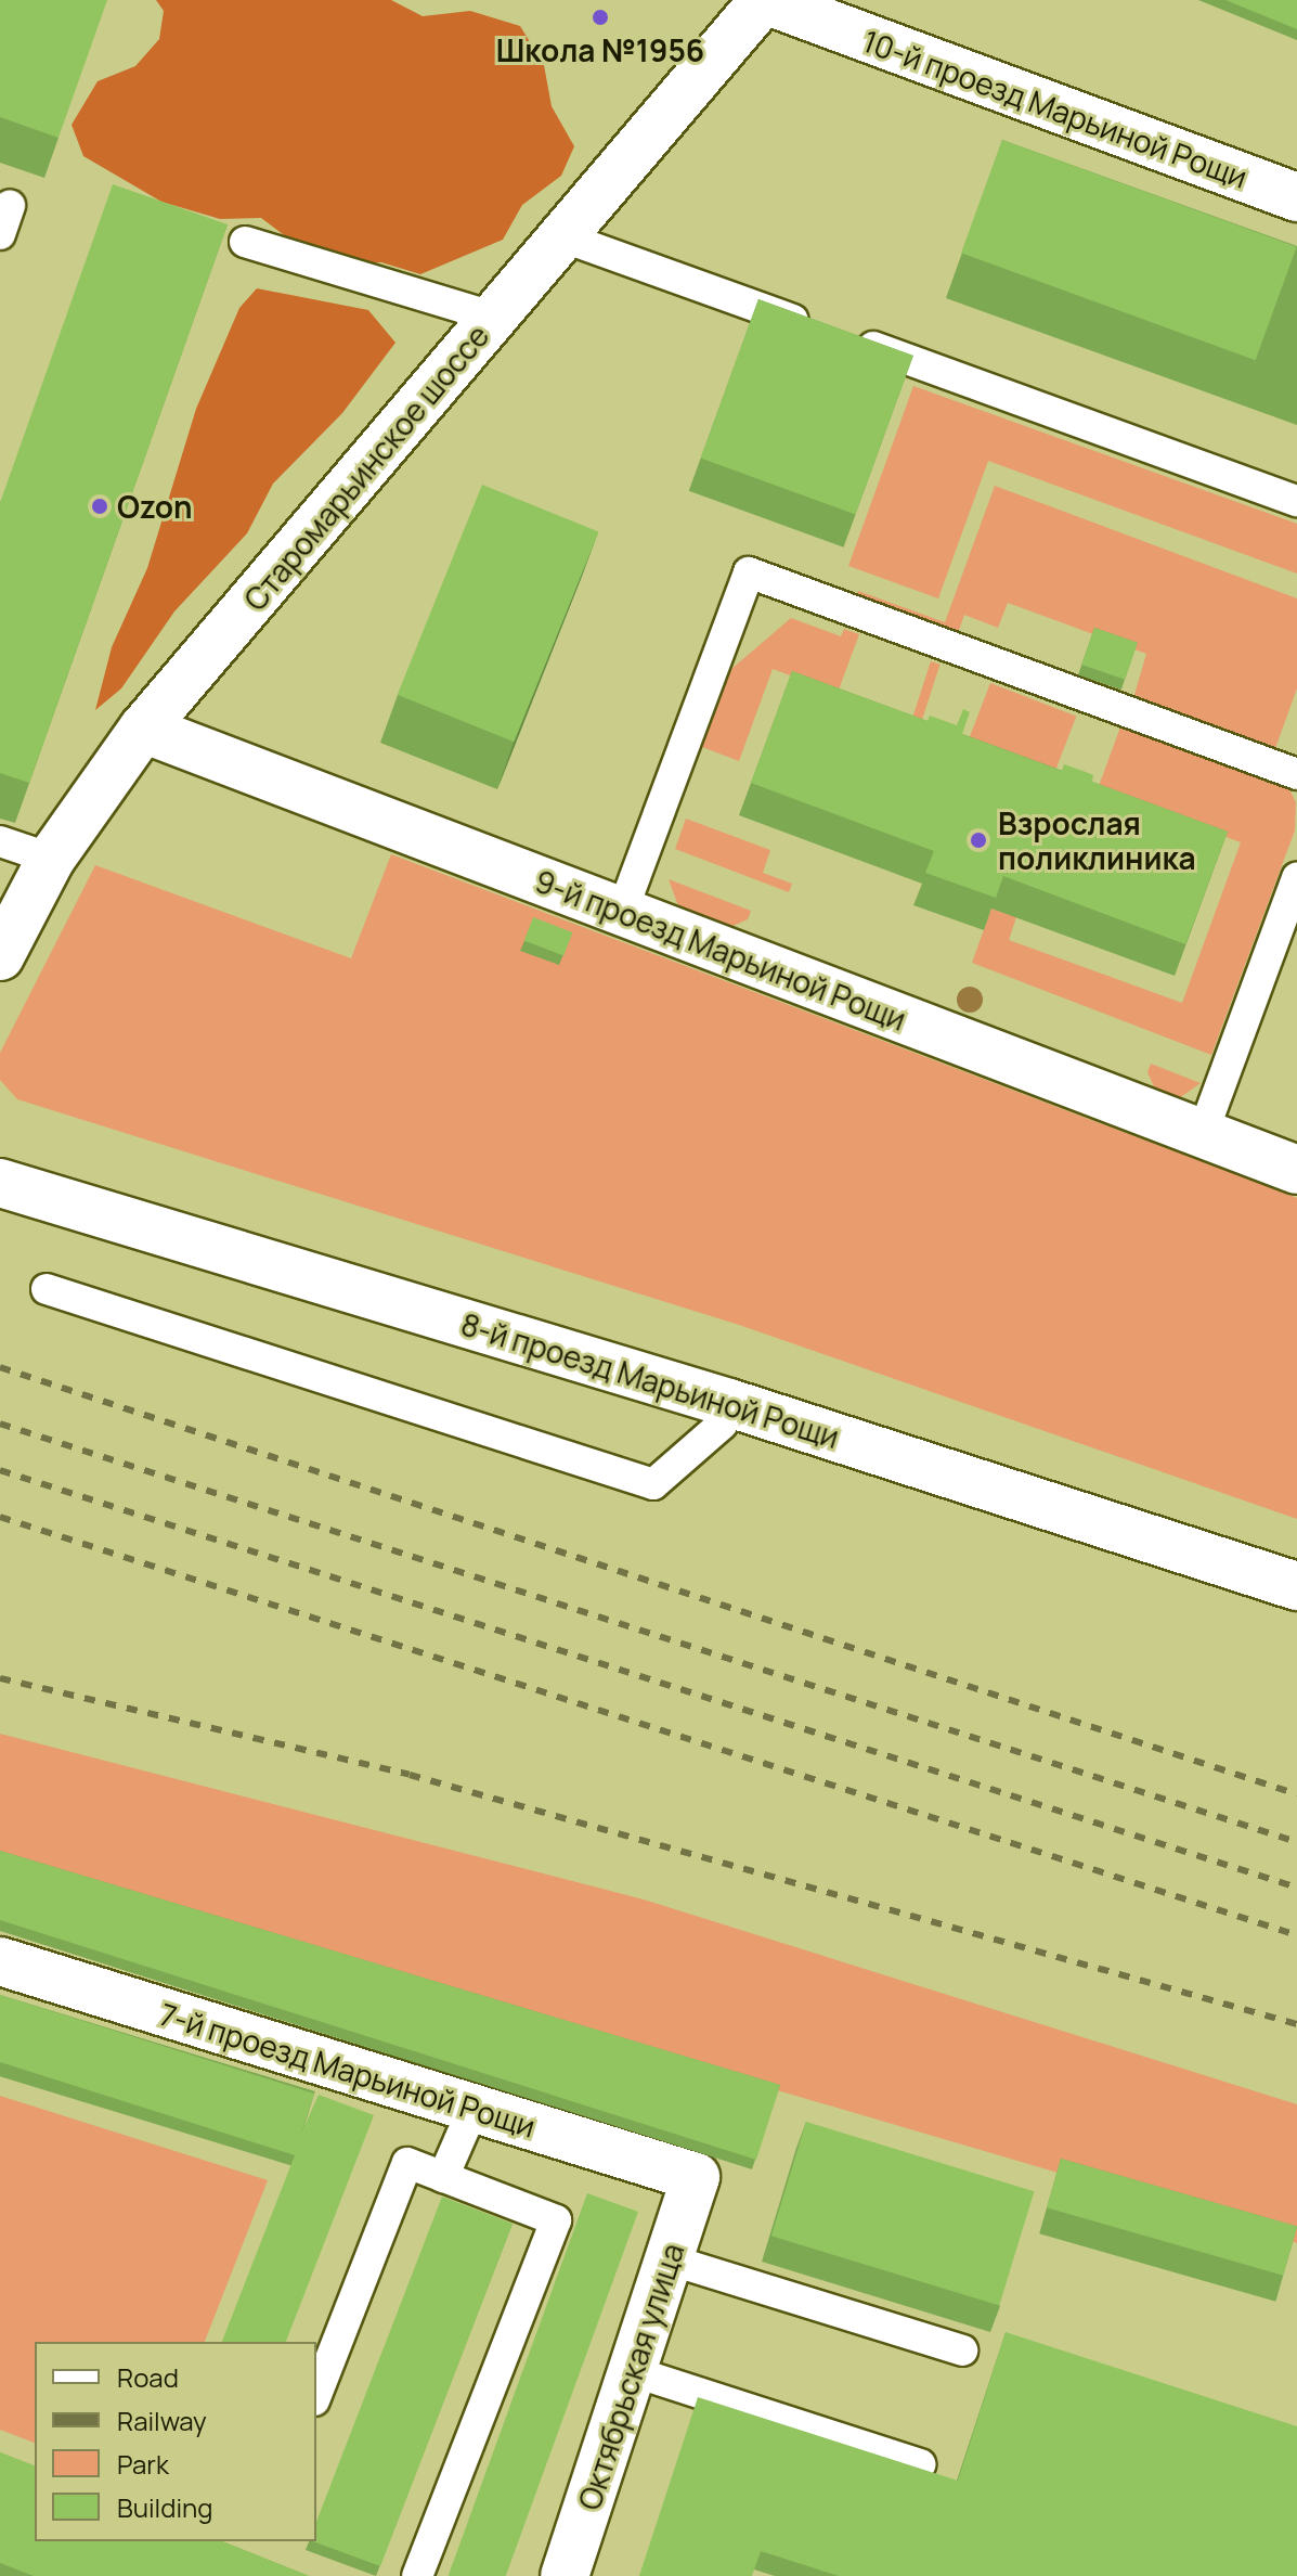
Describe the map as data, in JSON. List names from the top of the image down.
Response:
{
  "streets": {
    "street": [
      "10-й проезд Марьиной Рощи",
      "Старомарьинское шоссе",
      "9-й проезд Марьиной Рощи",
      "8-й проезд Марьиной Рощи",
      "7-й проезд Марьиной Рощи",
      "Октябрьская улица"
    ]
  },
  "crossings": [
    ["10-й проезд Марьиной Рощи", "Старомарьинское шоссе"],
    ["Старомарьинское шоссе", "9-й проезд Марьиной Рощи"],
    ["7-й проезд Марьиной Рощи", "Октябрьская улица"]
  ],
  "places": ["Школа №1956", "Ozon", "Взрослая поликлиника"],
  "legend": [
    "Road",
    "Railway",
    "Park",
    "Building"
  ]
}
